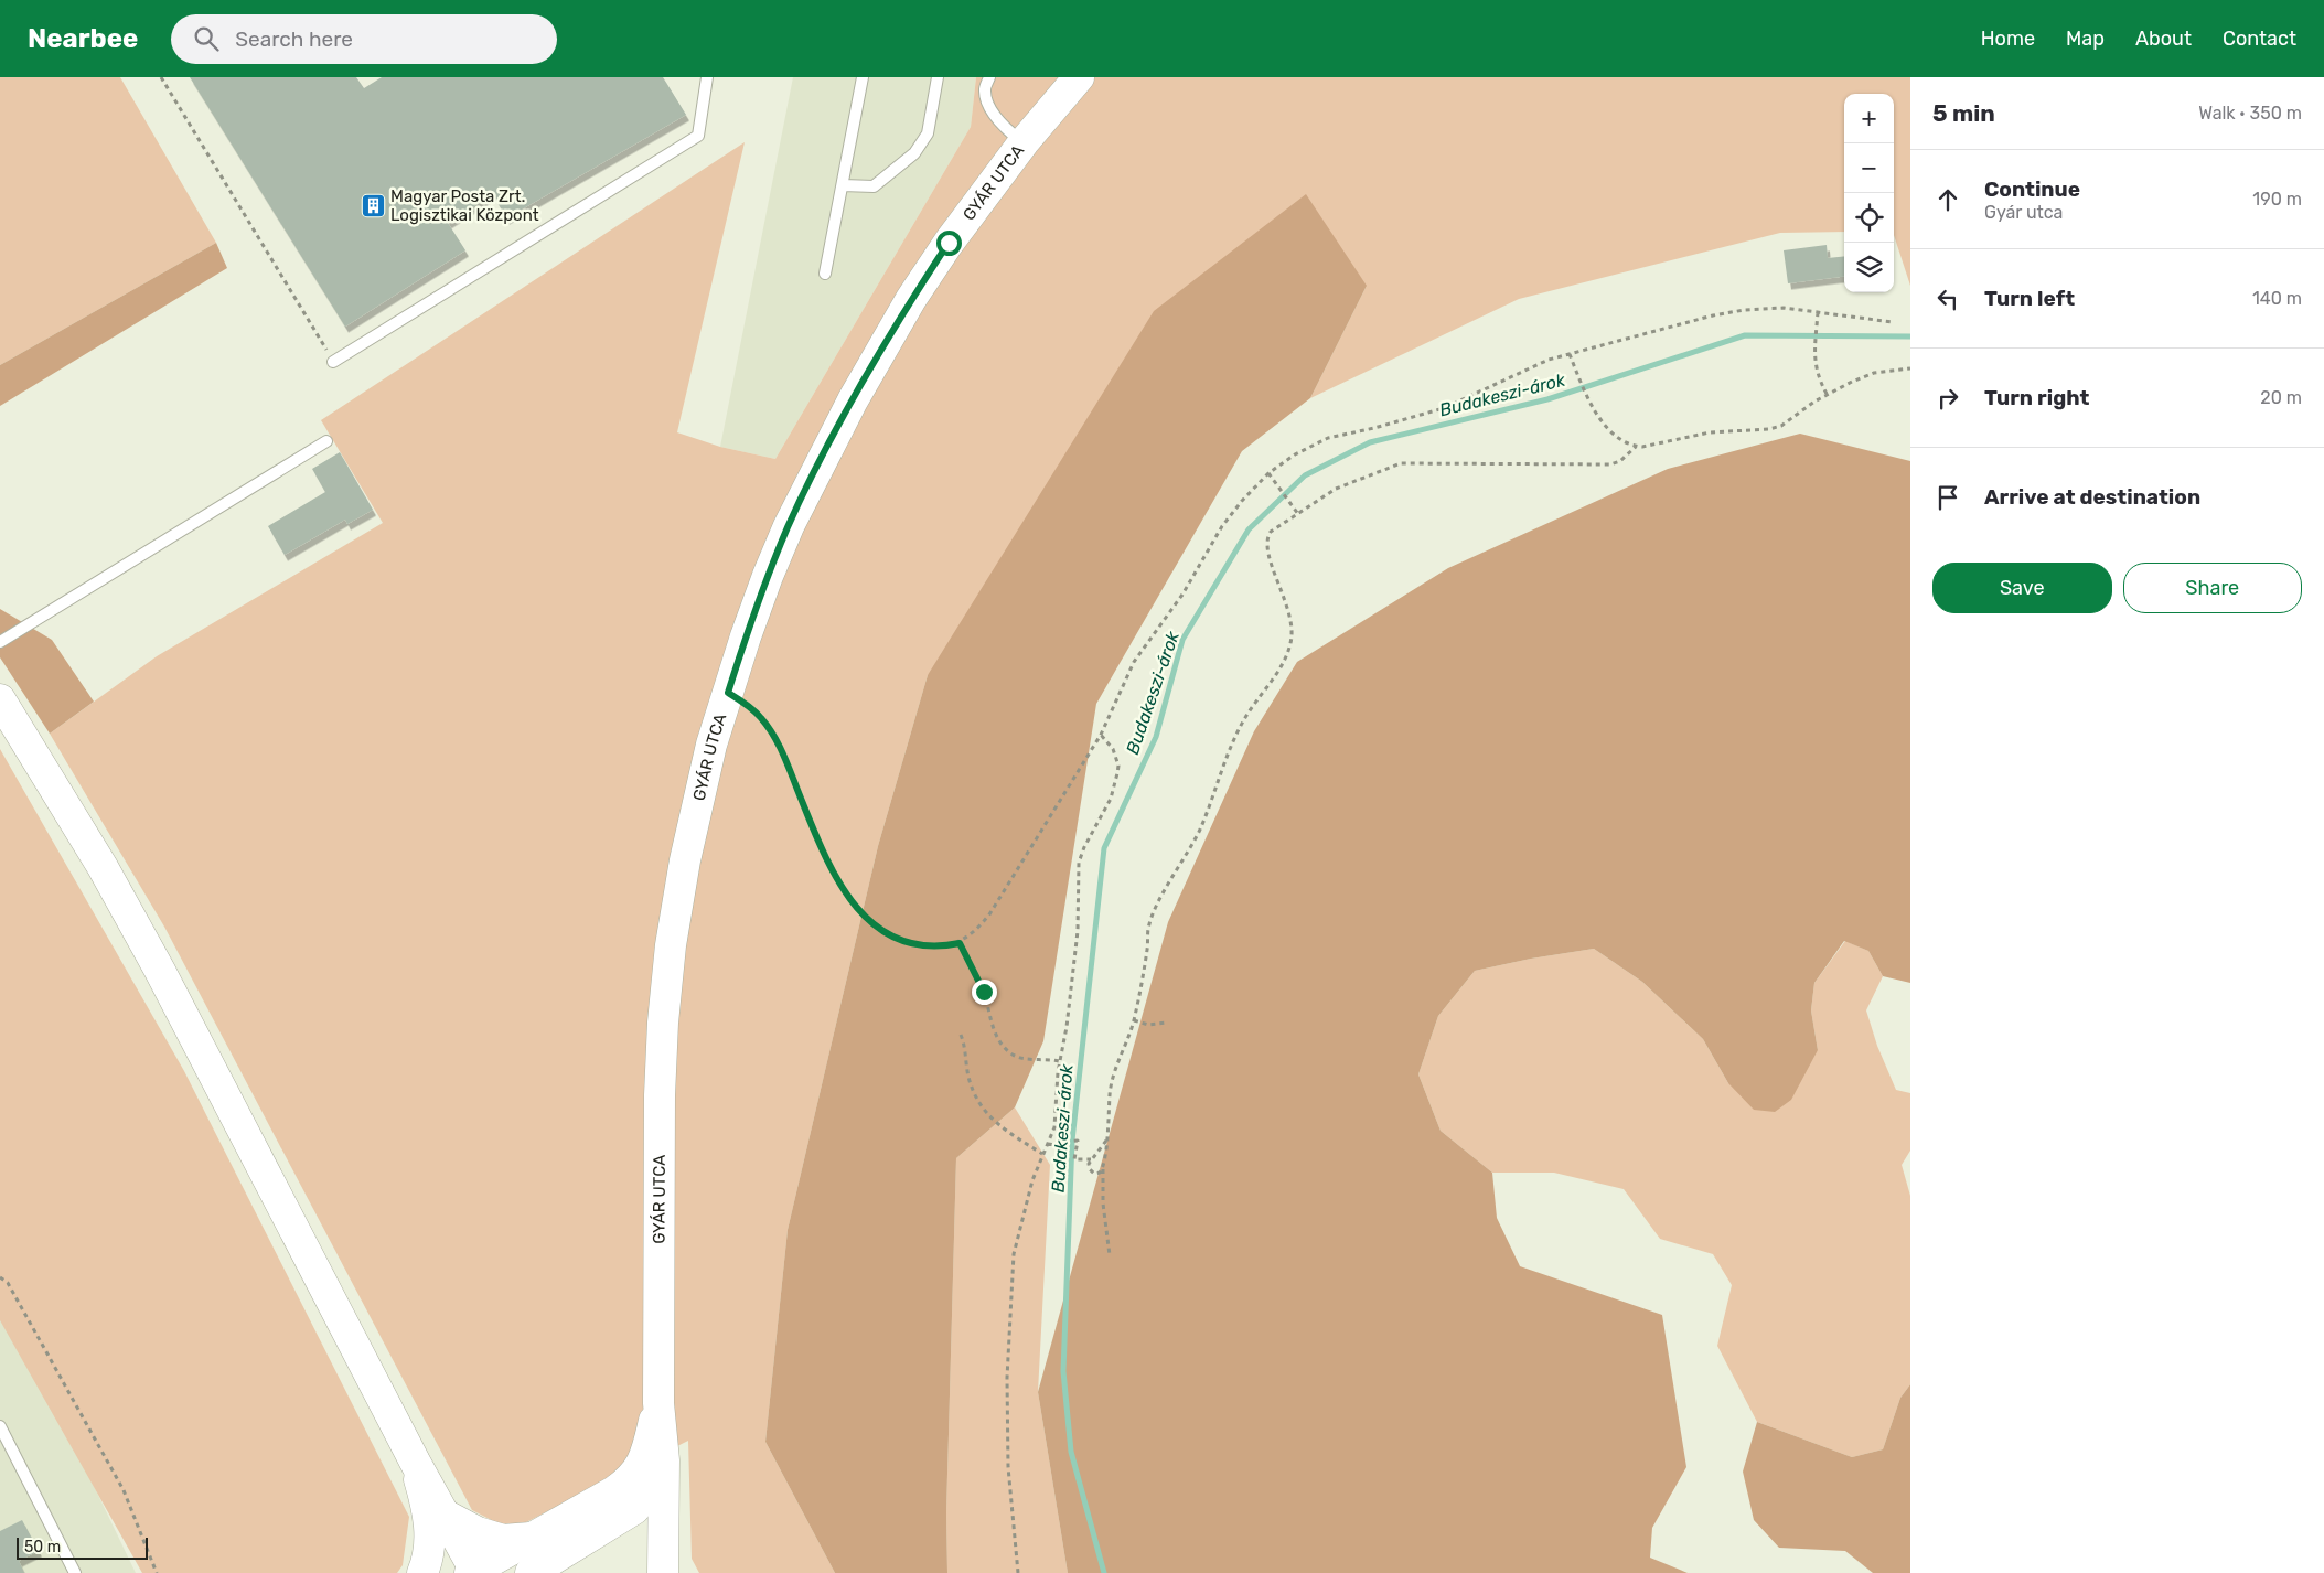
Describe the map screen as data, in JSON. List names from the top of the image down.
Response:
{
  "streets": {
    "main road": ["GYÁR UTCA"]
  },
  "water": ["Budakeszi-árok"],
  "places": {
    "building": ["Magyar Posta Zrt. Logisztikai Központ"]
  },
  "scale_bar": "50 m",
  "page": {
    "header": "Nearbee",
    "search": "Search here",
    "nav": [
      "Home",
      "Map",
      "About",
      "Contact"
    ],
    "heading": ["5 min", "Walk · 350 m"],
    "map_buttons": ["+", "−"],
    "list": [
      ["Continue", "Gyár utca", "190 m"],
      ["Turn left", "140 m"],
      ["Turn right", "20 m"],
      "Arrive at destination"
    ],
    "buttons": ["Save", "Share"],
    "scale": "50 m"
  }
}
